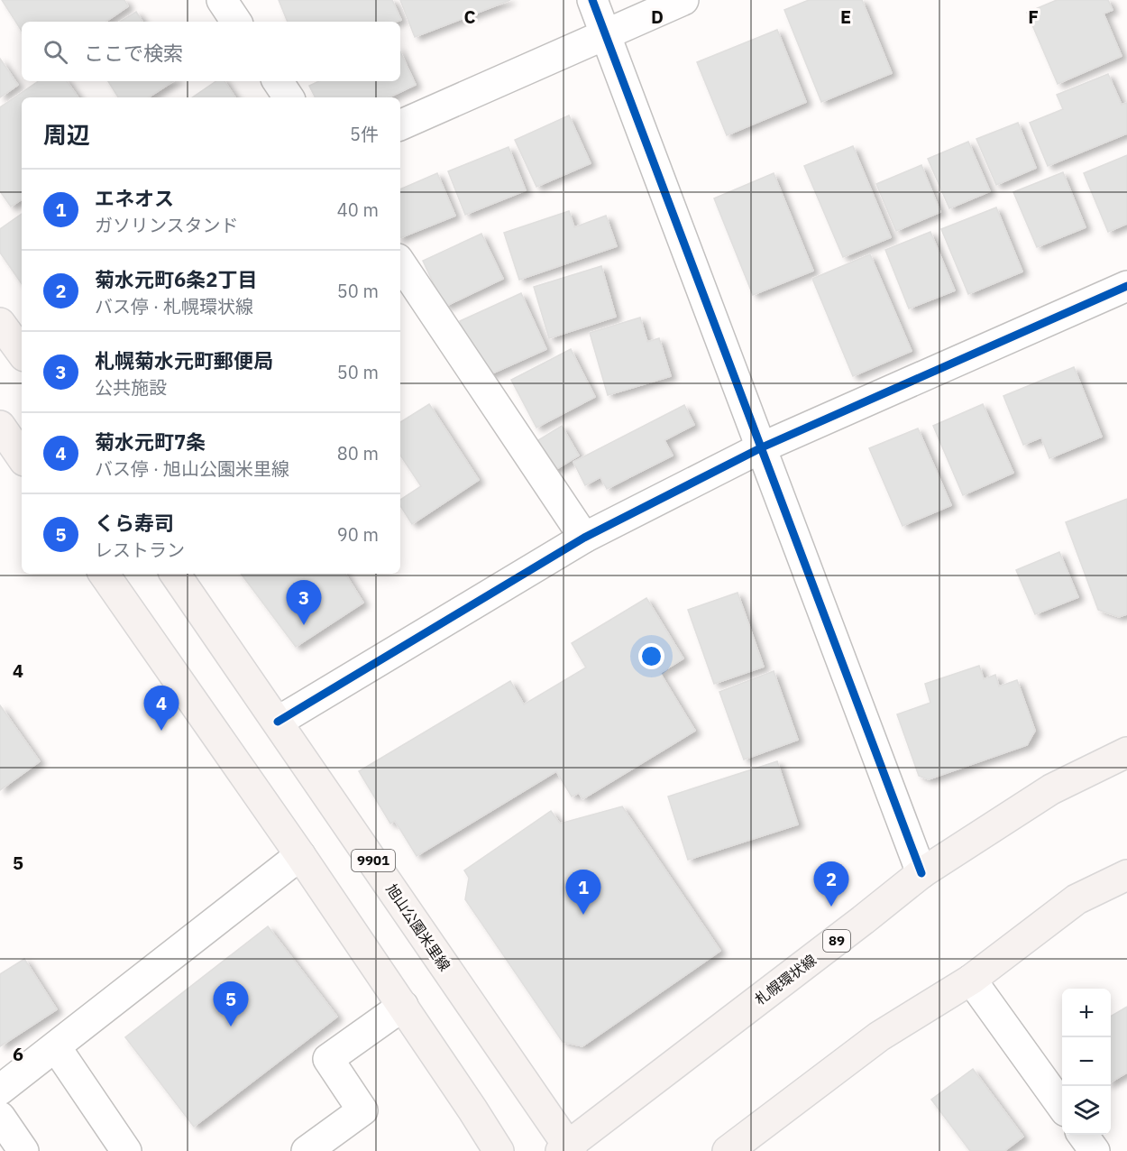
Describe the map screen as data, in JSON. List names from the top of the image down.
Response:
{
  "streets": {
    "main road": [
      "9901",
      "旭山公園米里線",
      "89",
      "札幌環状線"
    ]
  },
  "crossings": [
    ["旭山公園米里線", "札幌環状線"]
  ],
  "page": {
    "search": "ここで検索",
    "heading": ["周辺", "5件"],
    "list": [
      {
        "mark": "1",
        "name": "エネオス",
        "note": "ガソリンスタンド",
        "value": "40 m"
      },
      {
        "mark": "2",
        "name": "菊水元町6条2丁目",
        "note": "バス停 · 札幌環状線",
        "value": "50 m"
      },
      {
        "mark": "3",
        "name": "札幌菊水元町郵便局",
        "note": "公共施設",
        "value": "50 m"
      },
      {
        "mark": "4",
        "name": "菊水元町7条",
        "note": "バス停 · 旭山公園米里線",
        "value": "80 m"
      },
      {
        "mark": "5",
        "name": "くら寿司",
        "note": "レストラン",
        "value": "90 m"
      }
    ],
    "pins": [
      "3",
      "4",
      "2",
      "1",
      "5"
    ],
    "map_buttons": ["+", "−"]
  },
  "grid": {
    "columns": [
      "C",
      "D",
      "E",
      "F"
    ],
    "rows": ["4", "5", "6"]
  }
}
